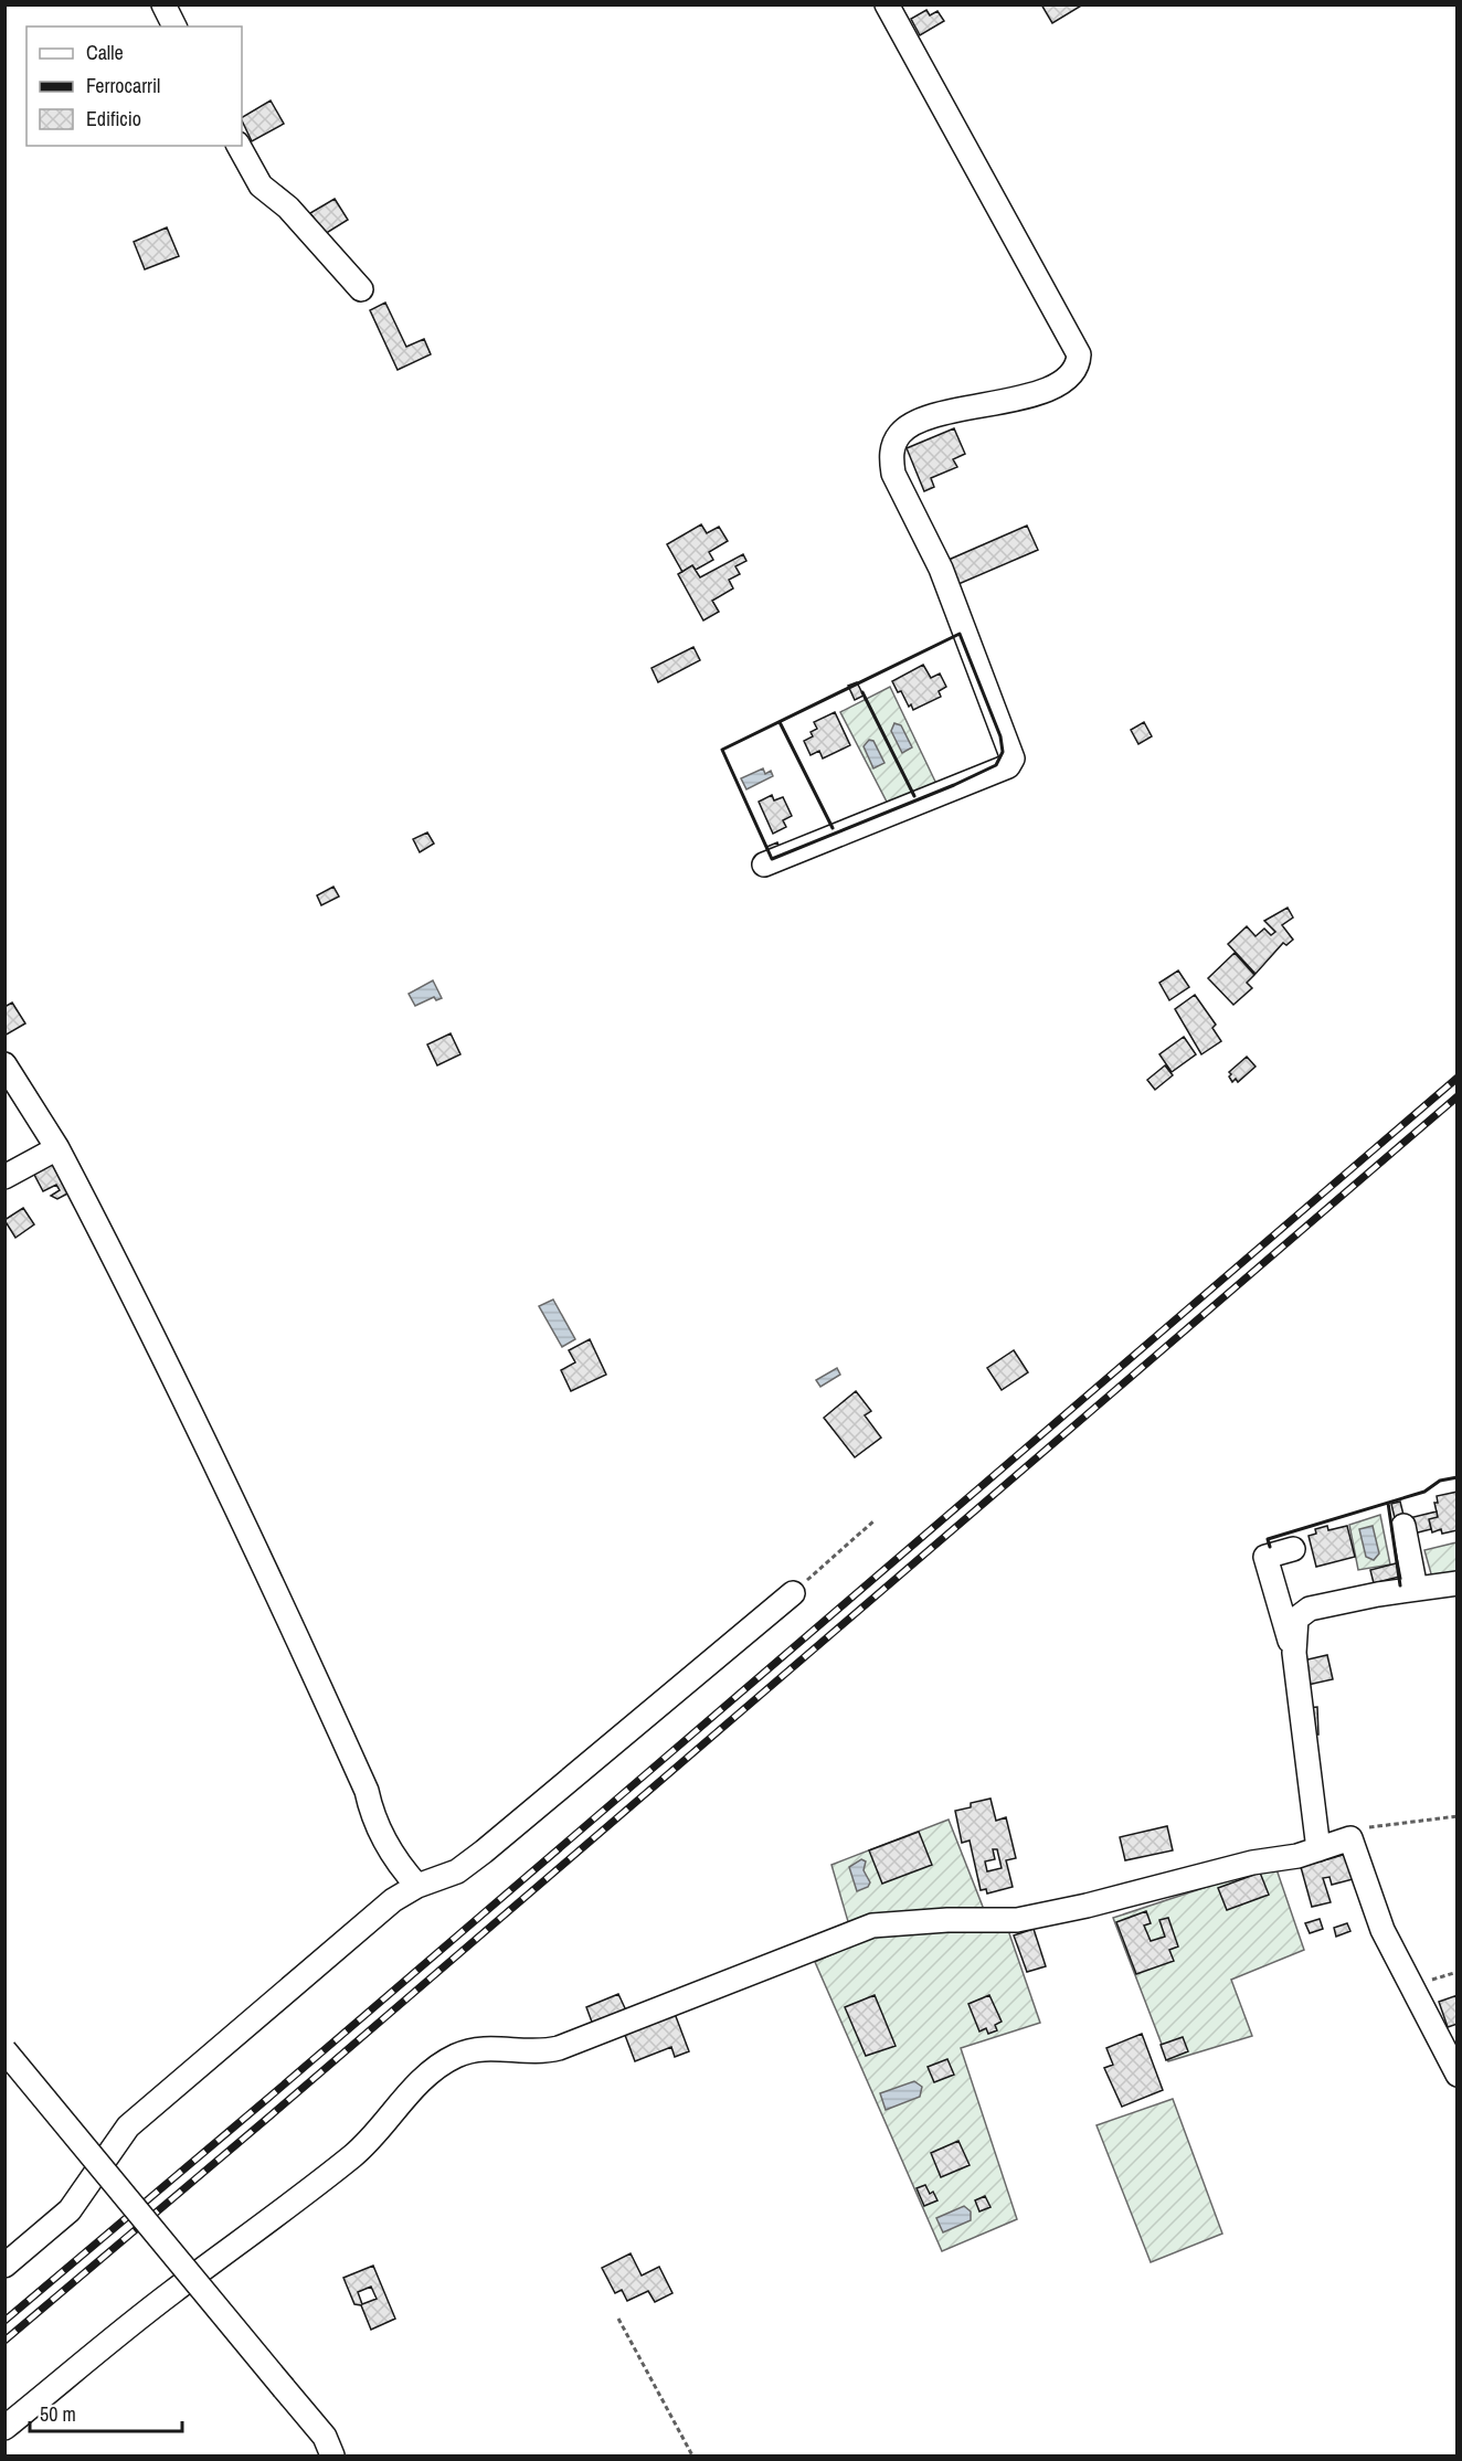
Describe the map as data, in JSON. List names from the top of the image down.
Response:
{
  "legend": ["Calle", "Ferrocarril", "Edificio"],
  "scale_bar": "50 m"
}
